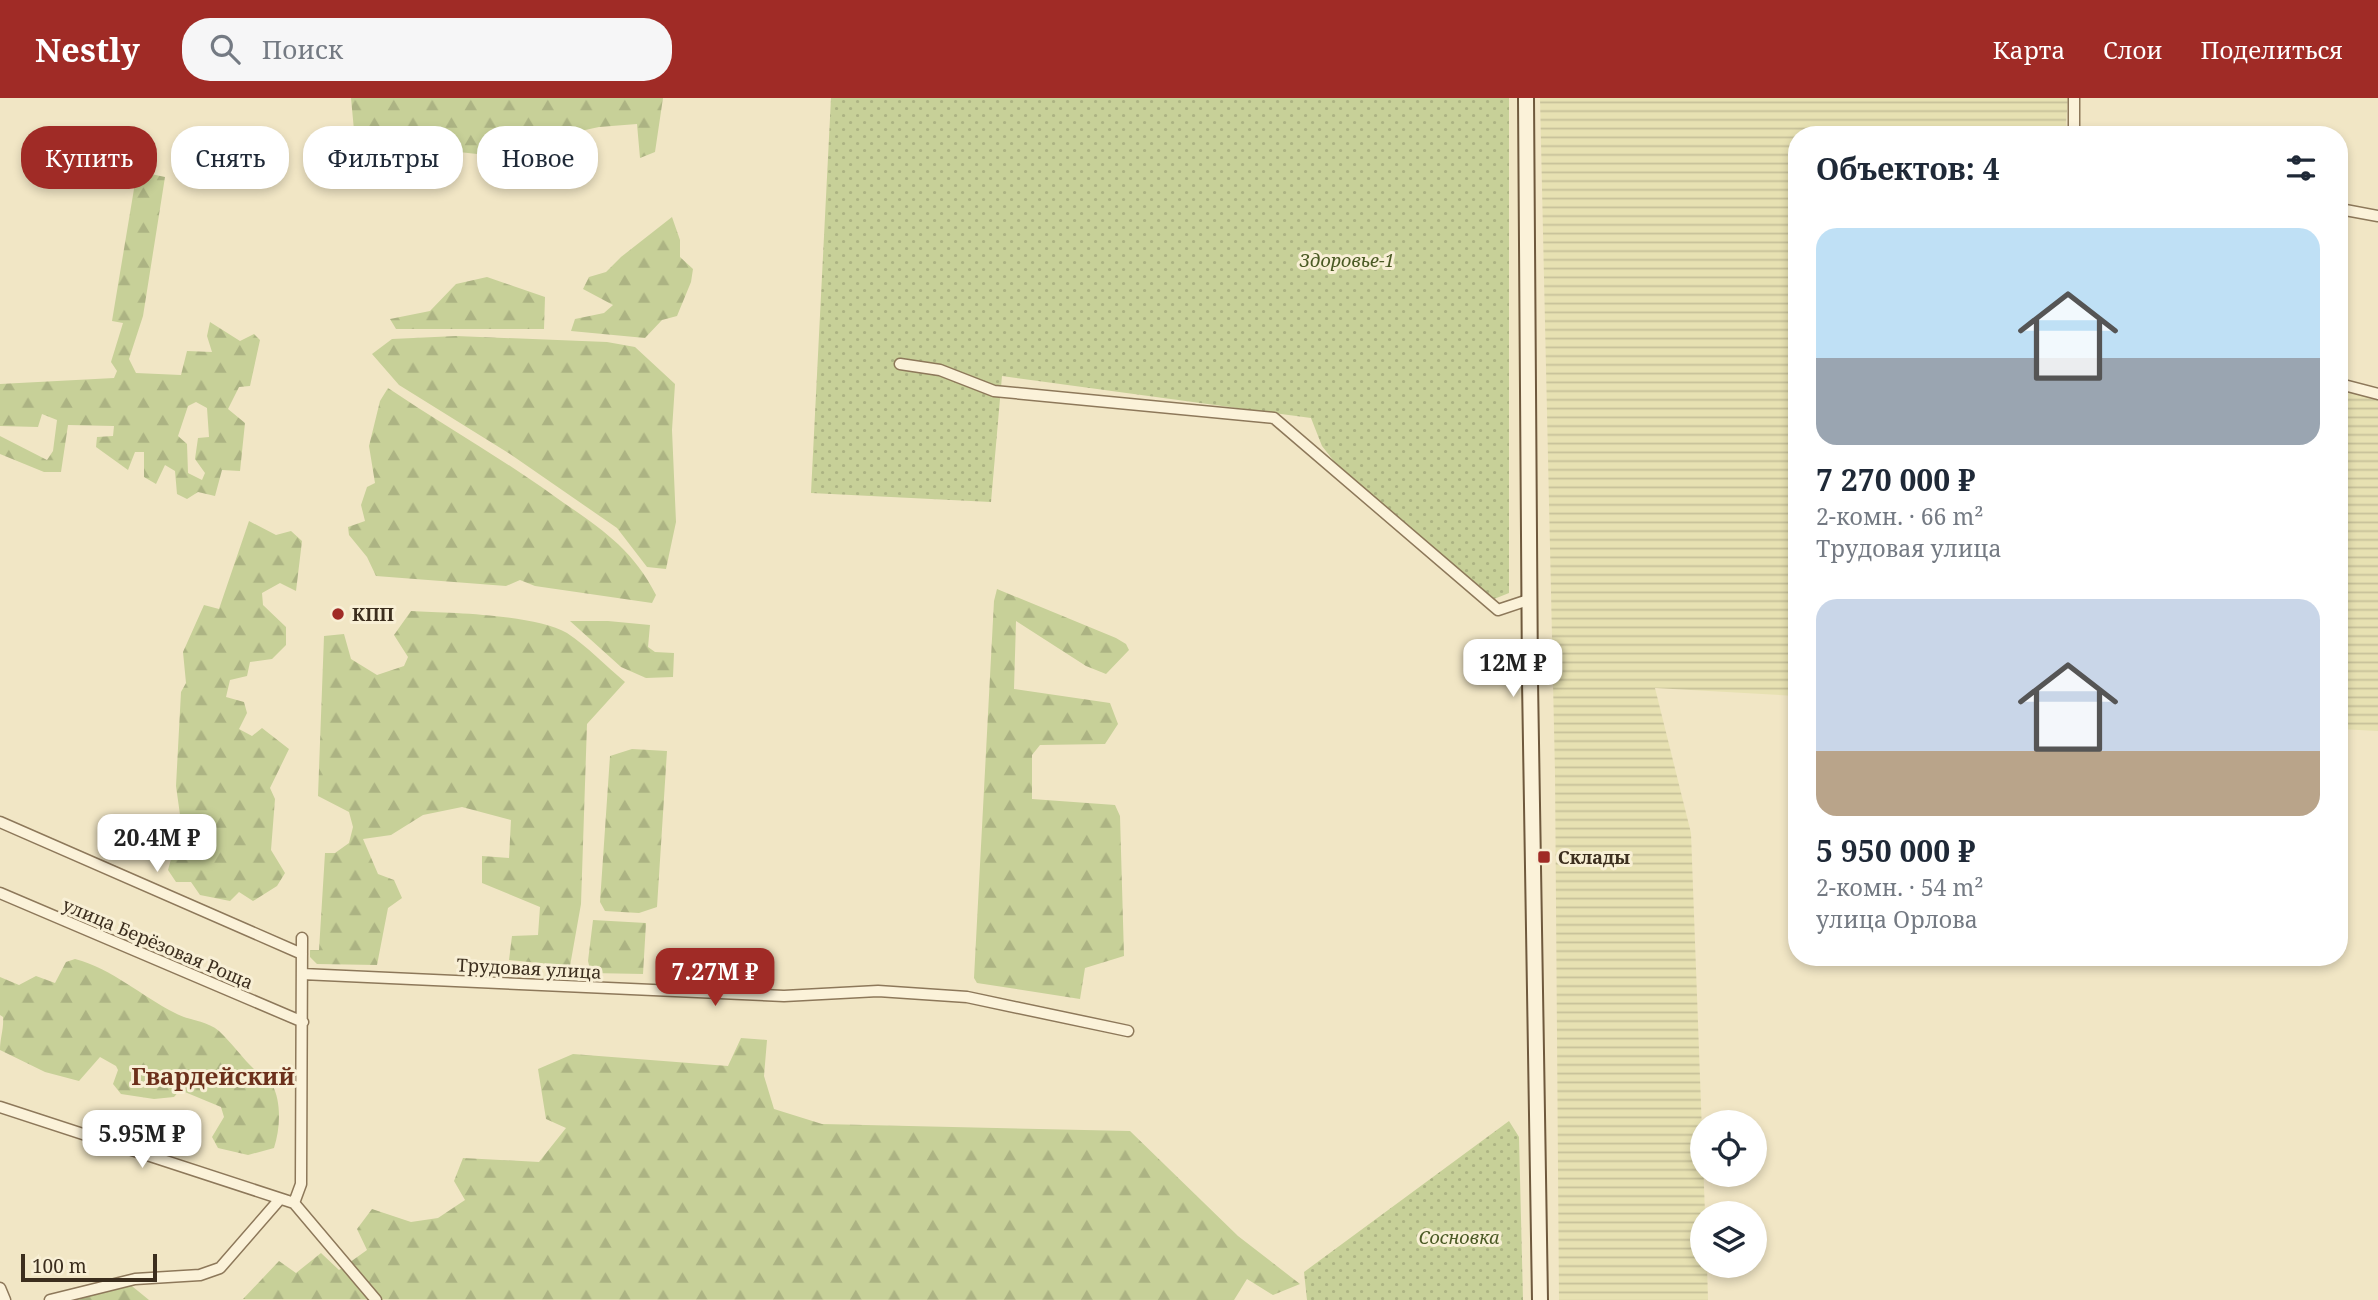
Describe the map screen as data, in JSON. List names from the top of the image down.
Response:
{
  "streets": {
    "street": ["улица Берёзовая Роща", "Трудовая улица"]
  },
  "districts": ["Гвардейский"],
  "parks": ["Здоровье-1", "Сосновка"],
  "places": {
    "other": ["КПП"],
    "transit": ["Склады"]
  },
  "scale_bar": "100 m",
  "page": {
    "header": "Nestly",
    "search": "Поиск",
    "nav": ["Карта", "Слои", "Поделиться"],
    "chip": [
      "Купить",
      "Снять",
      "Фильтры",
      "Новое"
    ],
    "heading": "Объектов: 4",
    "list": [
      {
        "name": "7 270 000 ₽",
        "note": "2-комн. · 66 m² · Трудовая улица"
      },
      {
        "name": "5 950 000 ₽",
        "note": "2-комн. · 54 m² · улица Орлова"
      }
    ],
    "price": [
      "12M ₽",
      "20.4M ₽",
      "7.27M ₽",
      "5.95M ₽"
    ],
    "scale": "100 m"
  }
}
